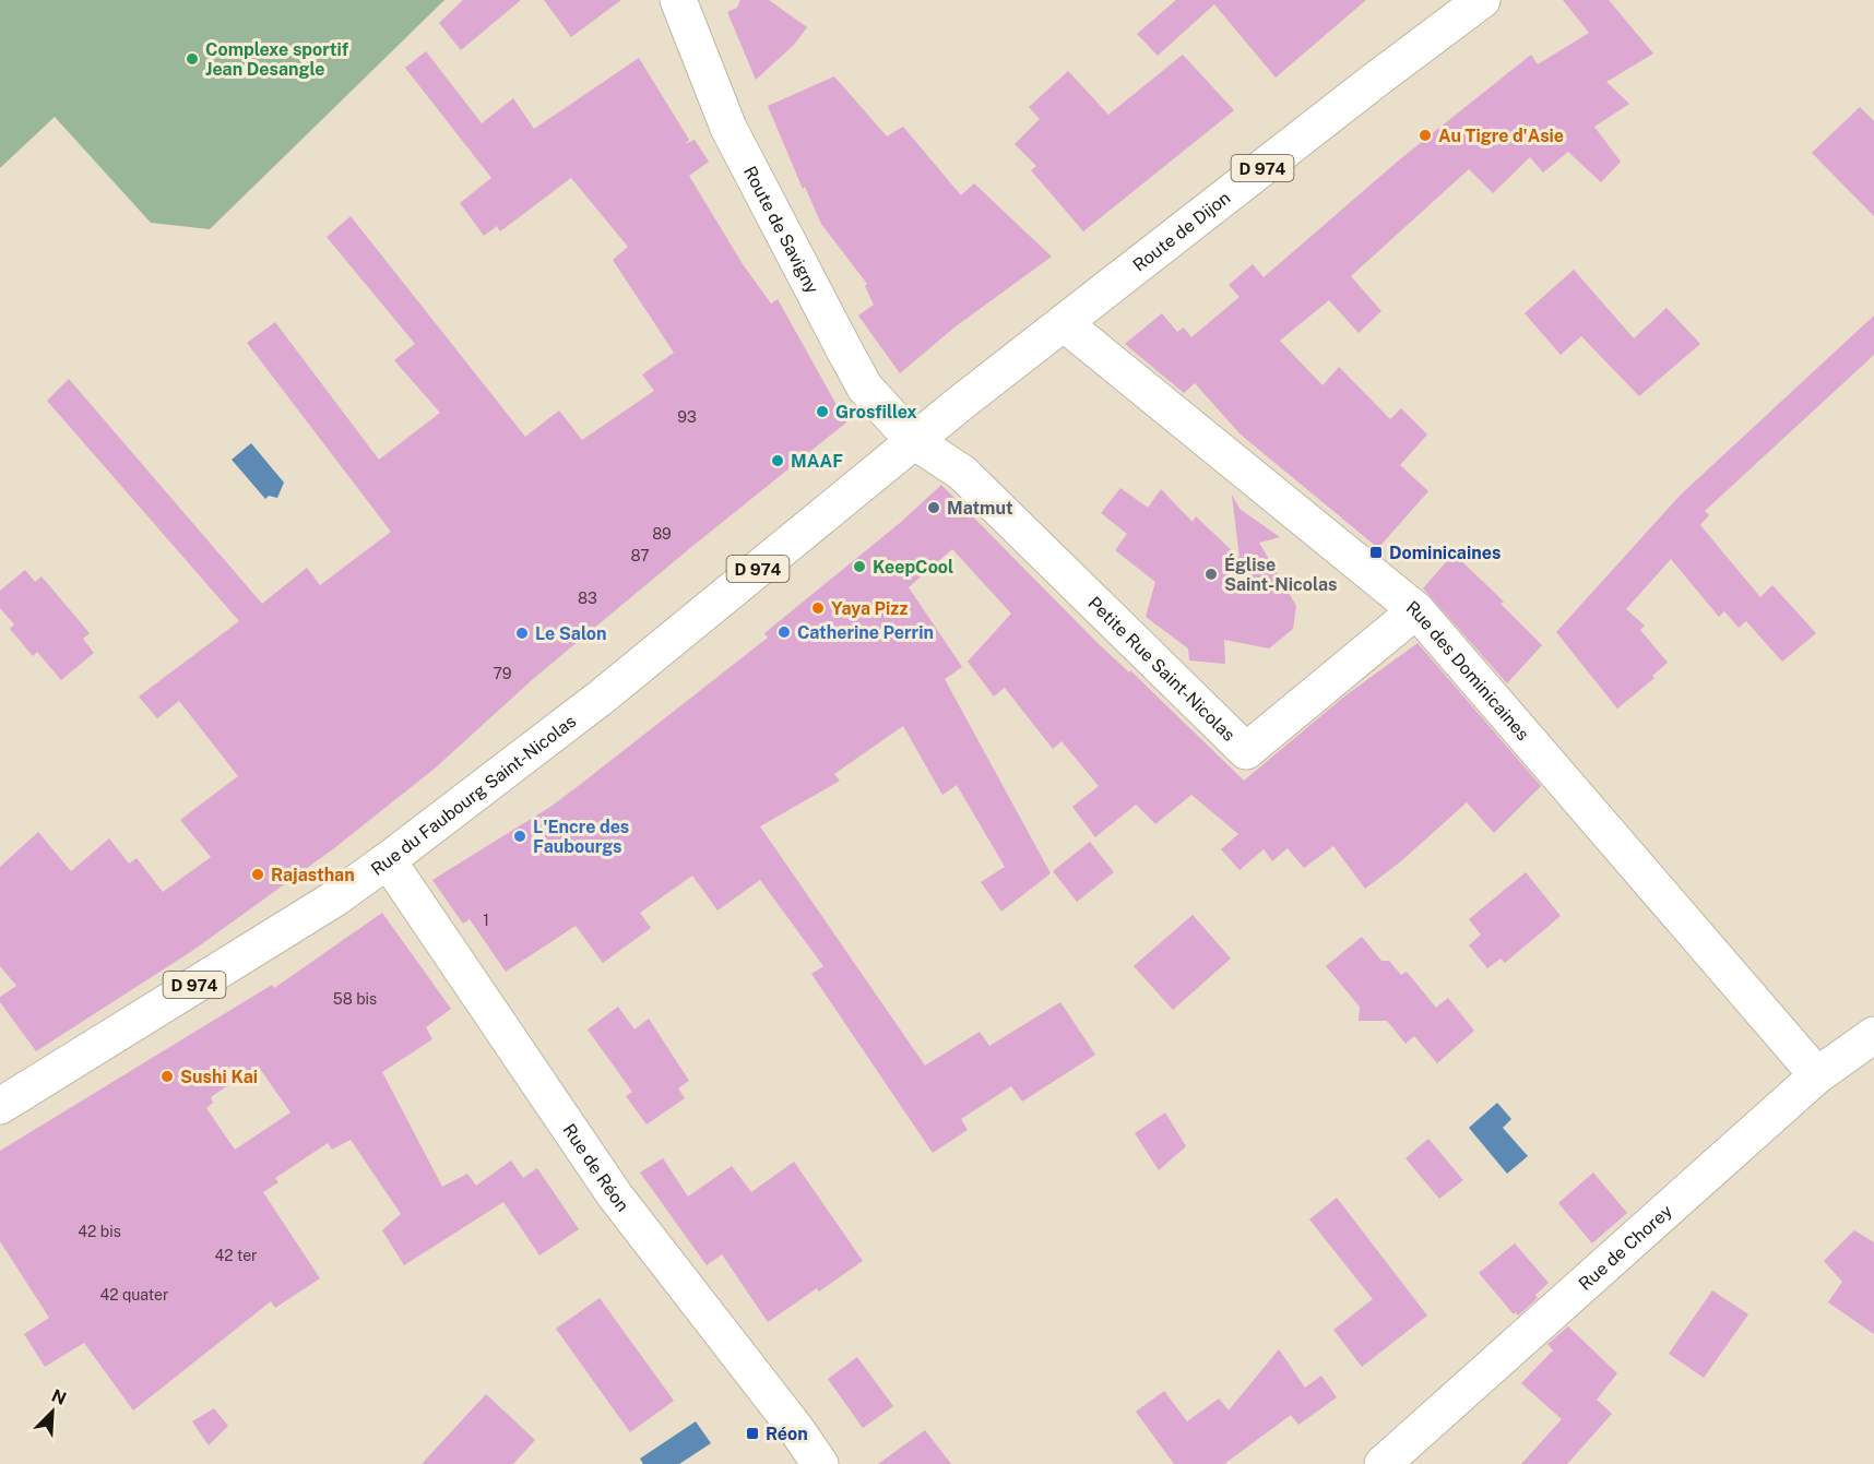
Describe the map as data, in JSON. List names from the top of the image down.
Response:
{
  "streets": {
    "street": [
      "D 974",
      "Route de Savigny",
      "Route de Dijon",
      "Petite Rue Saint-Nicolas",
      "Rue des Dominicaines",
      "Rue du Faubourg Saint-Nicolas",
      "Rue de Réon",
      "Rue de Chorey"
    ]
  },
  "crossings": [
    ["Route de Savigny", "Route de Dijon"],
    ["Route de Savigny", "Petite Rue Saint-Nicolas"],
    ["Route de Savigny", "Rue du Faubourg Saint-Nicolas"],
    ["Route de Dijon", "Petite Rue Saint-Nicolas"],
    ["Route de Dijon", "Rue des Dominicaines"],
    ["Route de Dijon", "Rue du Faubourg Saint-Nicolas"],
    ["Petite Rue Saint-Nicolas", "Rue des Dominicaines"],
    ["Petite Rue Saint-Nicolas", "Rue du Faubourg Saint-Nicolas"],
    ["Rue des Dominicaines", "Rue de Chorey"],
    ["Rue du Faubourg Saint-Nicolas", "Rue de Réon"]
  ],
  "places": {
    "other": [
      "Complexe sportif Jean Desangle",
      "Au Tigre d'Asie",
      "Grosfillex",
      "MAAF",
      "Matmut",
      "KeepCool",
      "Église Saint-Nicolas",
      "Yaya Pizz",
      "Catherine Perrin",
      "Le Salon",
      "L'Encre des Faubourgs",
      "Rajasthan",
      "Sushi Kai"
    ],
    "transit": ["Dominicaines", "Réon"]
  },
  "house_numbers": [
    "93",
    "89",
    "87",
    "83",
    "79",
    "1",
    "58 bis",
    "42 bis",
    "42 ter",
    "42 quater"
  ],
  "north": "top right"
}
